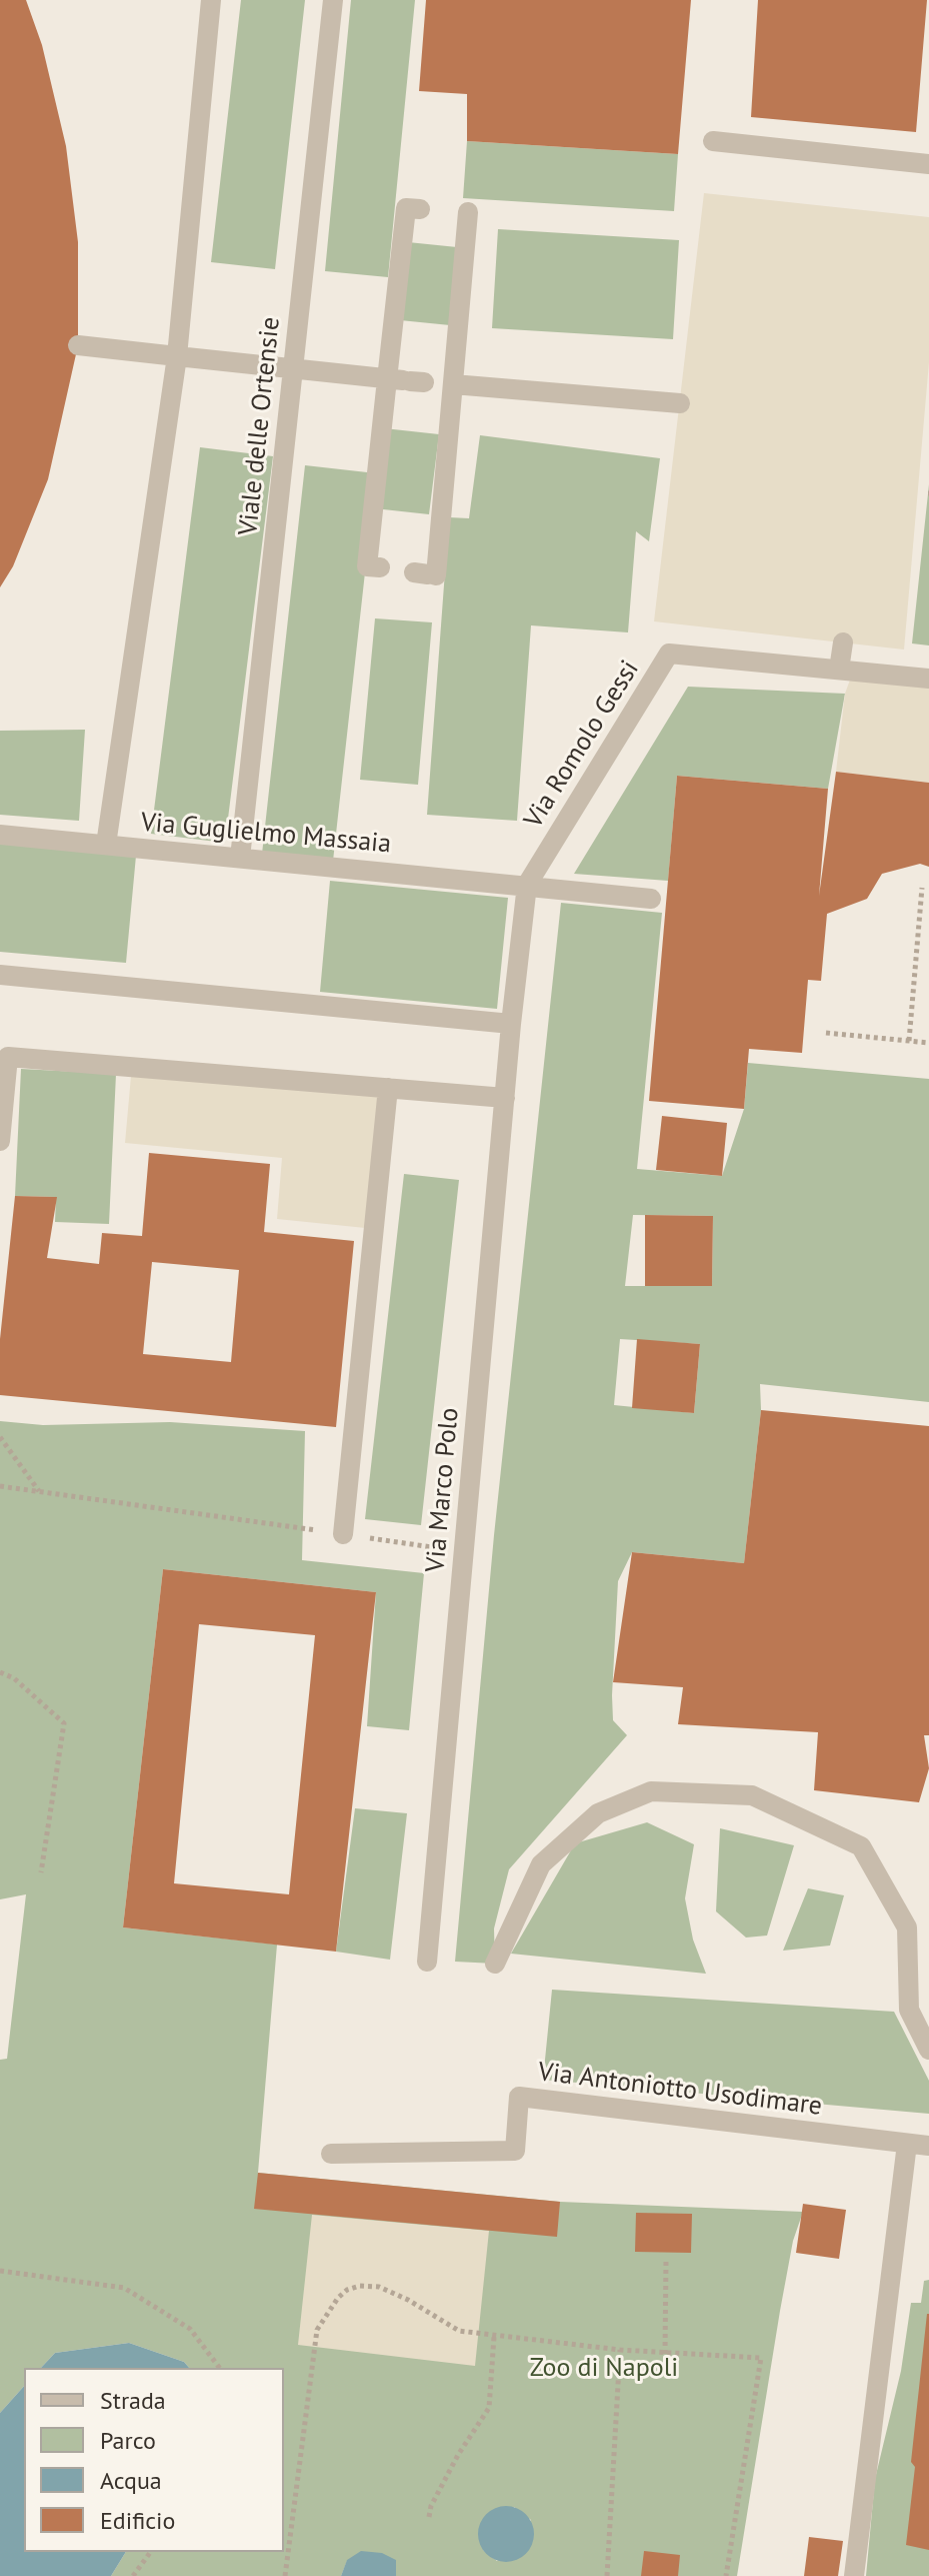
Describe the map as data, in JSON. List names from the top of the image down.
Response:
{
  "streets": {
    "street": [
      "Viale delle Ortensie",
      "Via Romolo Gessi",
      "Via Guglielmo Massaia",
      "Via Marco Polo",
      "Via Antoniotto Usodimare"
    ]
  },
  "crossings": [
    ["Viale delle Ortensie", "Via Guglielmo Massaia"],
    ["Via Romolo Gessi", "Via Guglielmo Massaia"],
    ["Via Romolo Gessi", "Via Marco Polo"]
  ],
  "parks": ["Zoo di Napoli"],
  "legend": [
    "Strada",
    "Parco",
    "Acqua",
    "Edificio"
  ]
}
